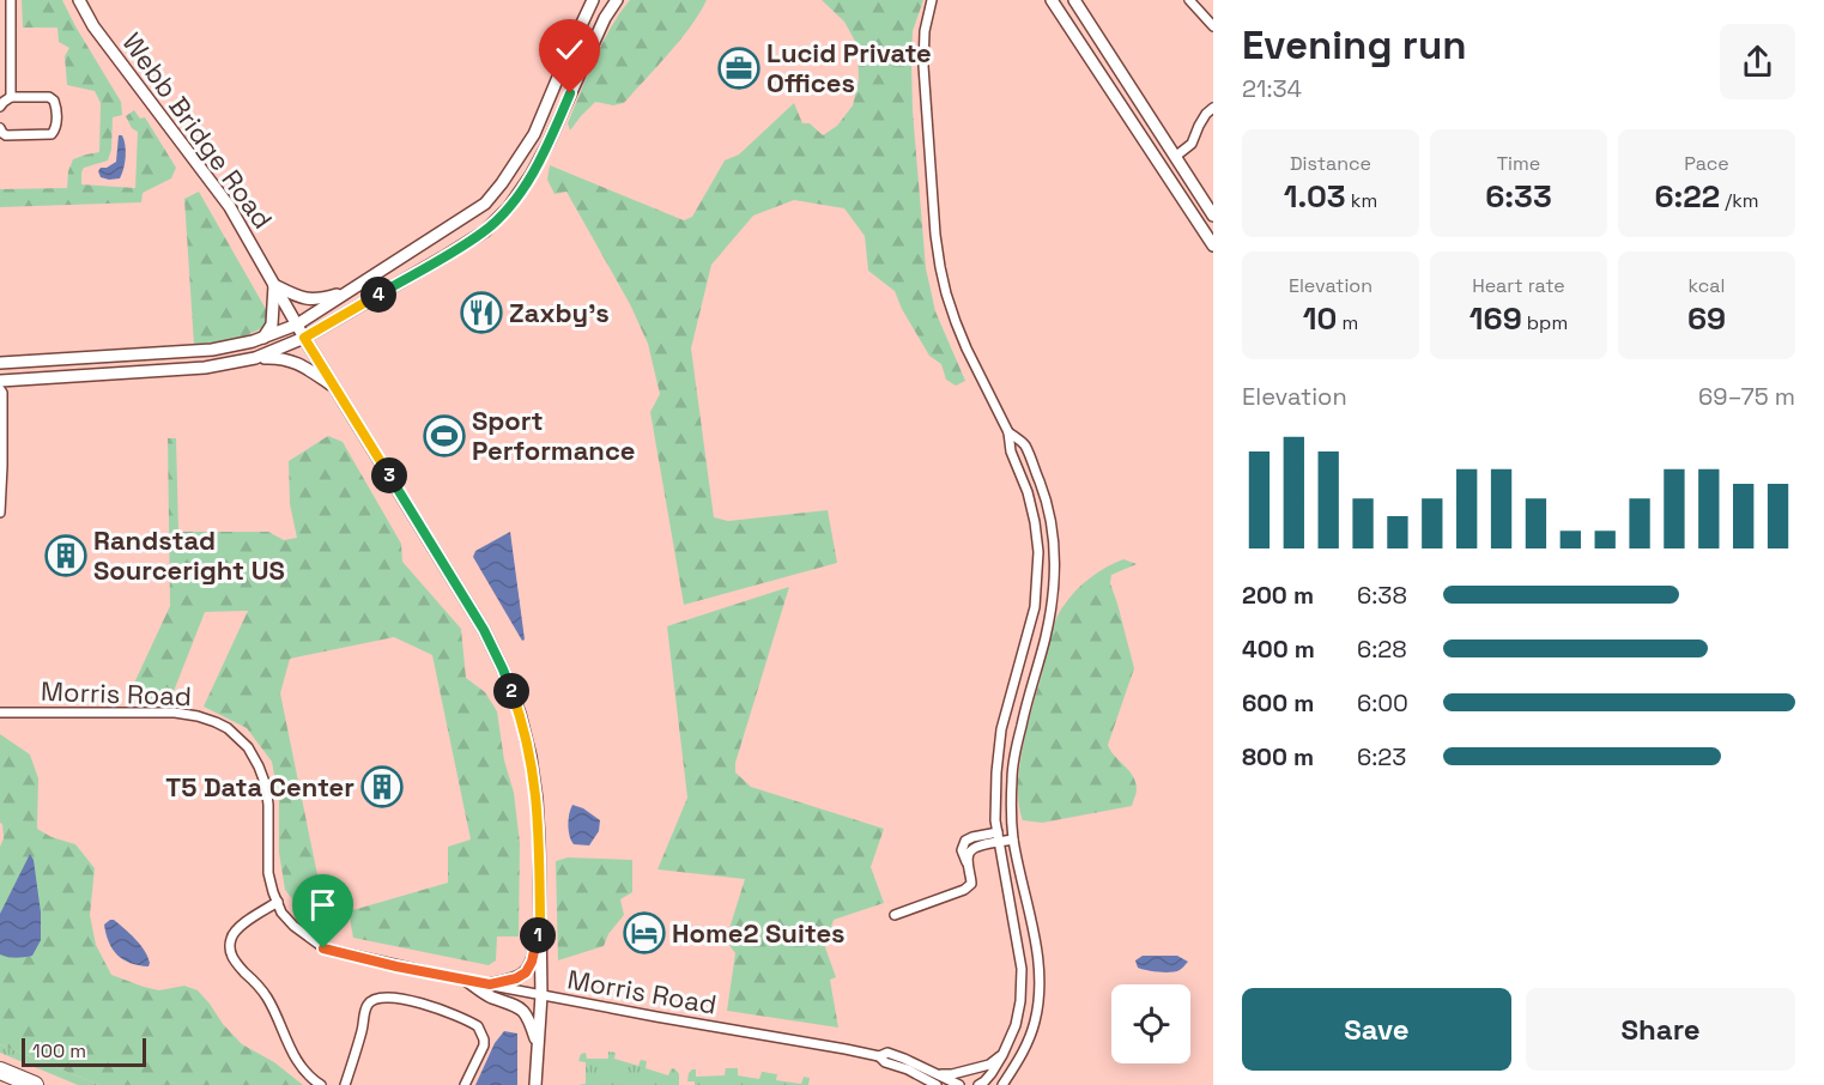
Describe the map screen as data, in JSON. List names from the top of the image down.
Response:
{
  "streets": {
    "street": ["Webb Bridge Road", "Morris Road"]
  },
  "crossings": [
    ["Webb Bridge Road", "Morris Road"]
  ],
  "places": {
    "office": ["Lucid Private Offices"],
    "restaurant": ["Zaxby's"],
    "sports": ["Sport Performance"],
    "building": ["Randstad Sourceright US", "T5 Data Center"],
    "hotel": ["Home2 Suites"]
  },
  "scale_bar": "100 m",
  "page": {
    "heading": ["Evening run", "21:34"],
    "stats": [
      ["Distance", "1.03 km"],
      ["Time", "6:33"],
      ["Pace", "6:22 /km"],
      ["Elevation", "10 m"],
      ["Heart rate", "169 bpm"],
      ["kcal", "69"]
    ],
    "pins": [
      "4",
      "3",
      "2",
      "1"
    ],
    "chart": ["Elevation", "69–75 m"],
    "list": [
      {
        "name": "200 m",
        "note": "6:38"
      },
      {
        "name": "400 m",
        "note": "6:28"
      },
      {
        "name": "600 m",
        "note": "6:00"
      },
      {
        "name": "800 m",
        "note": "6:23"
      }
    ],
    "buttons": ["Save", "Share"],
    "scale": "100 m"
  }
}
